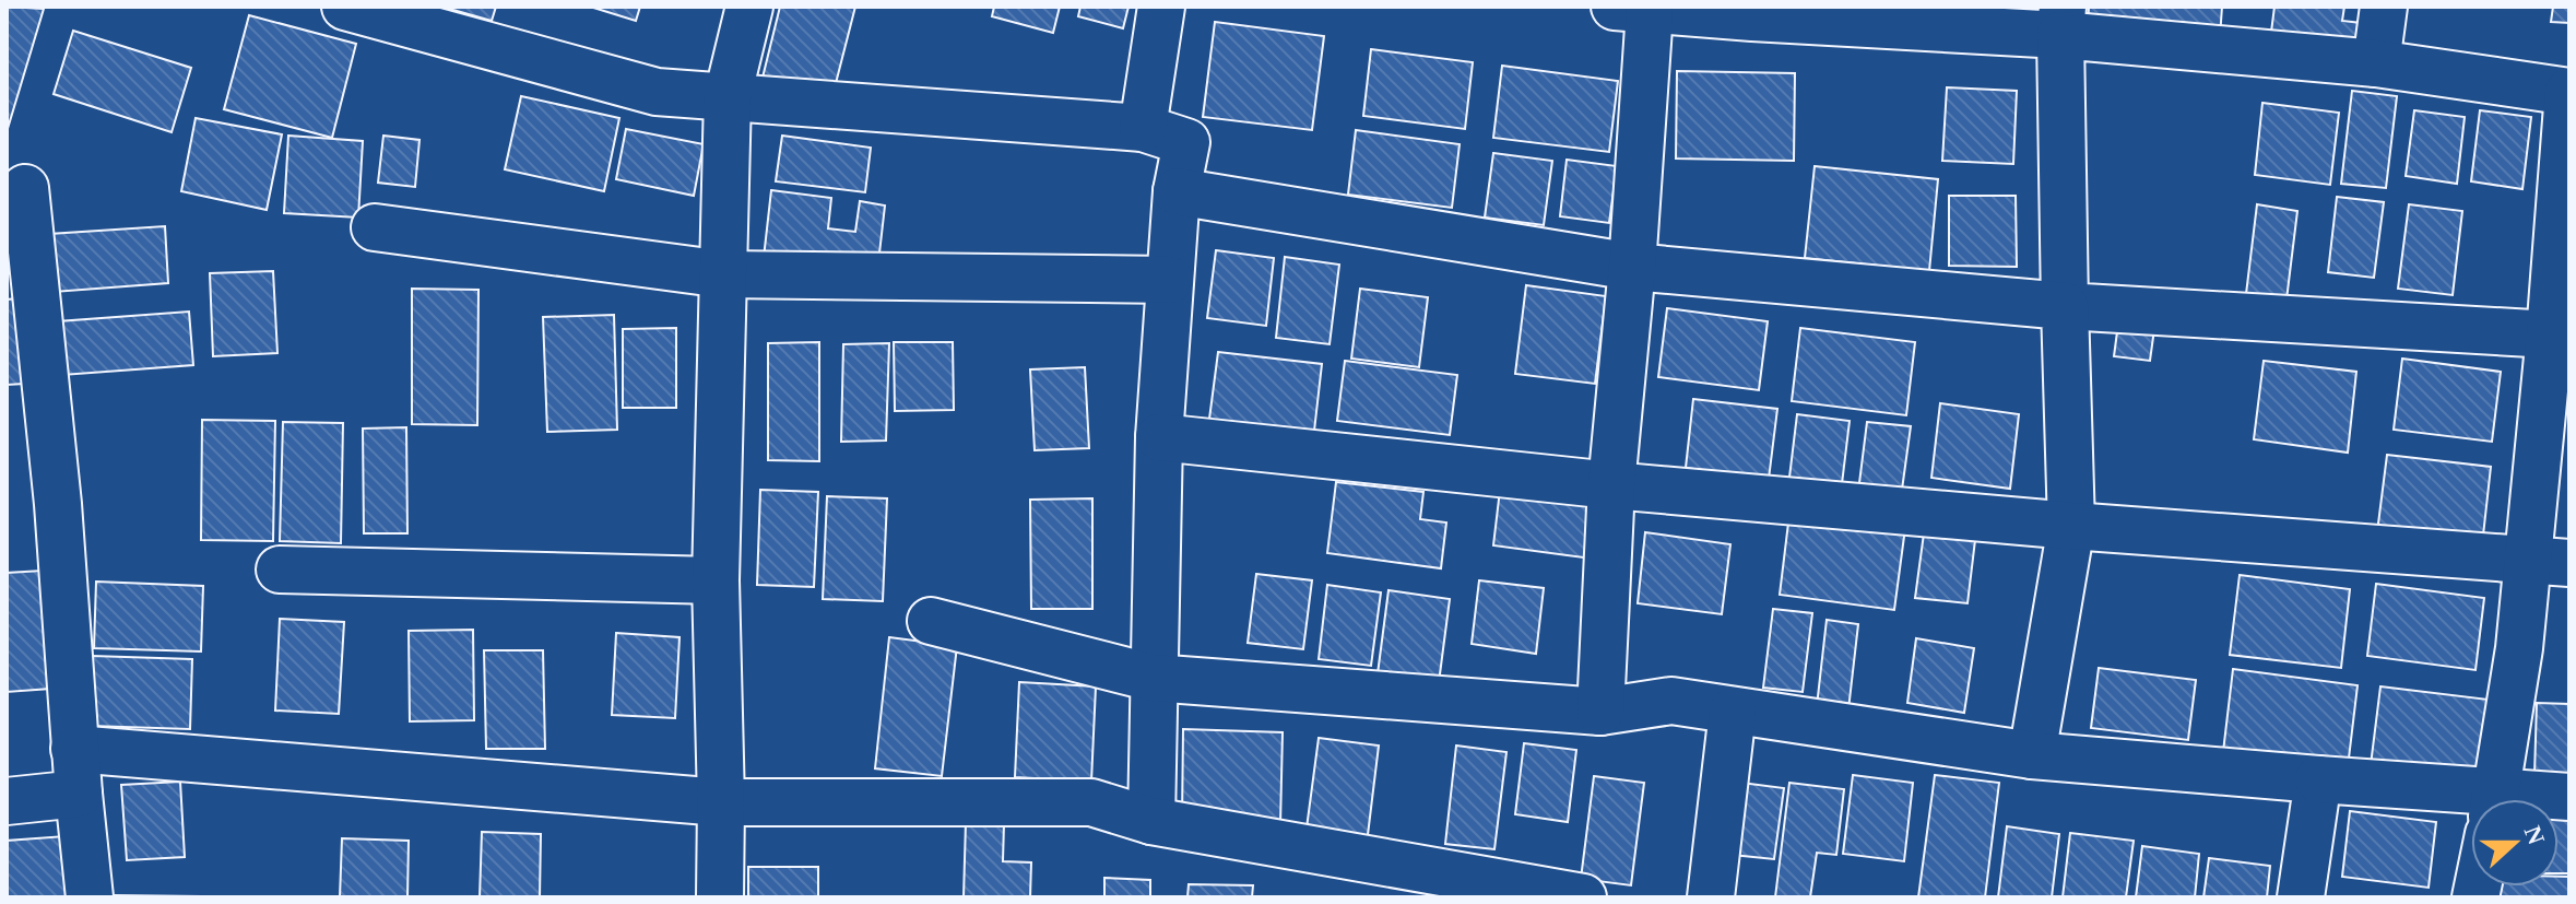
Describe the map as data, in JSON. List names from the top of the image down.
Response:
{
  "north": "right"
}
